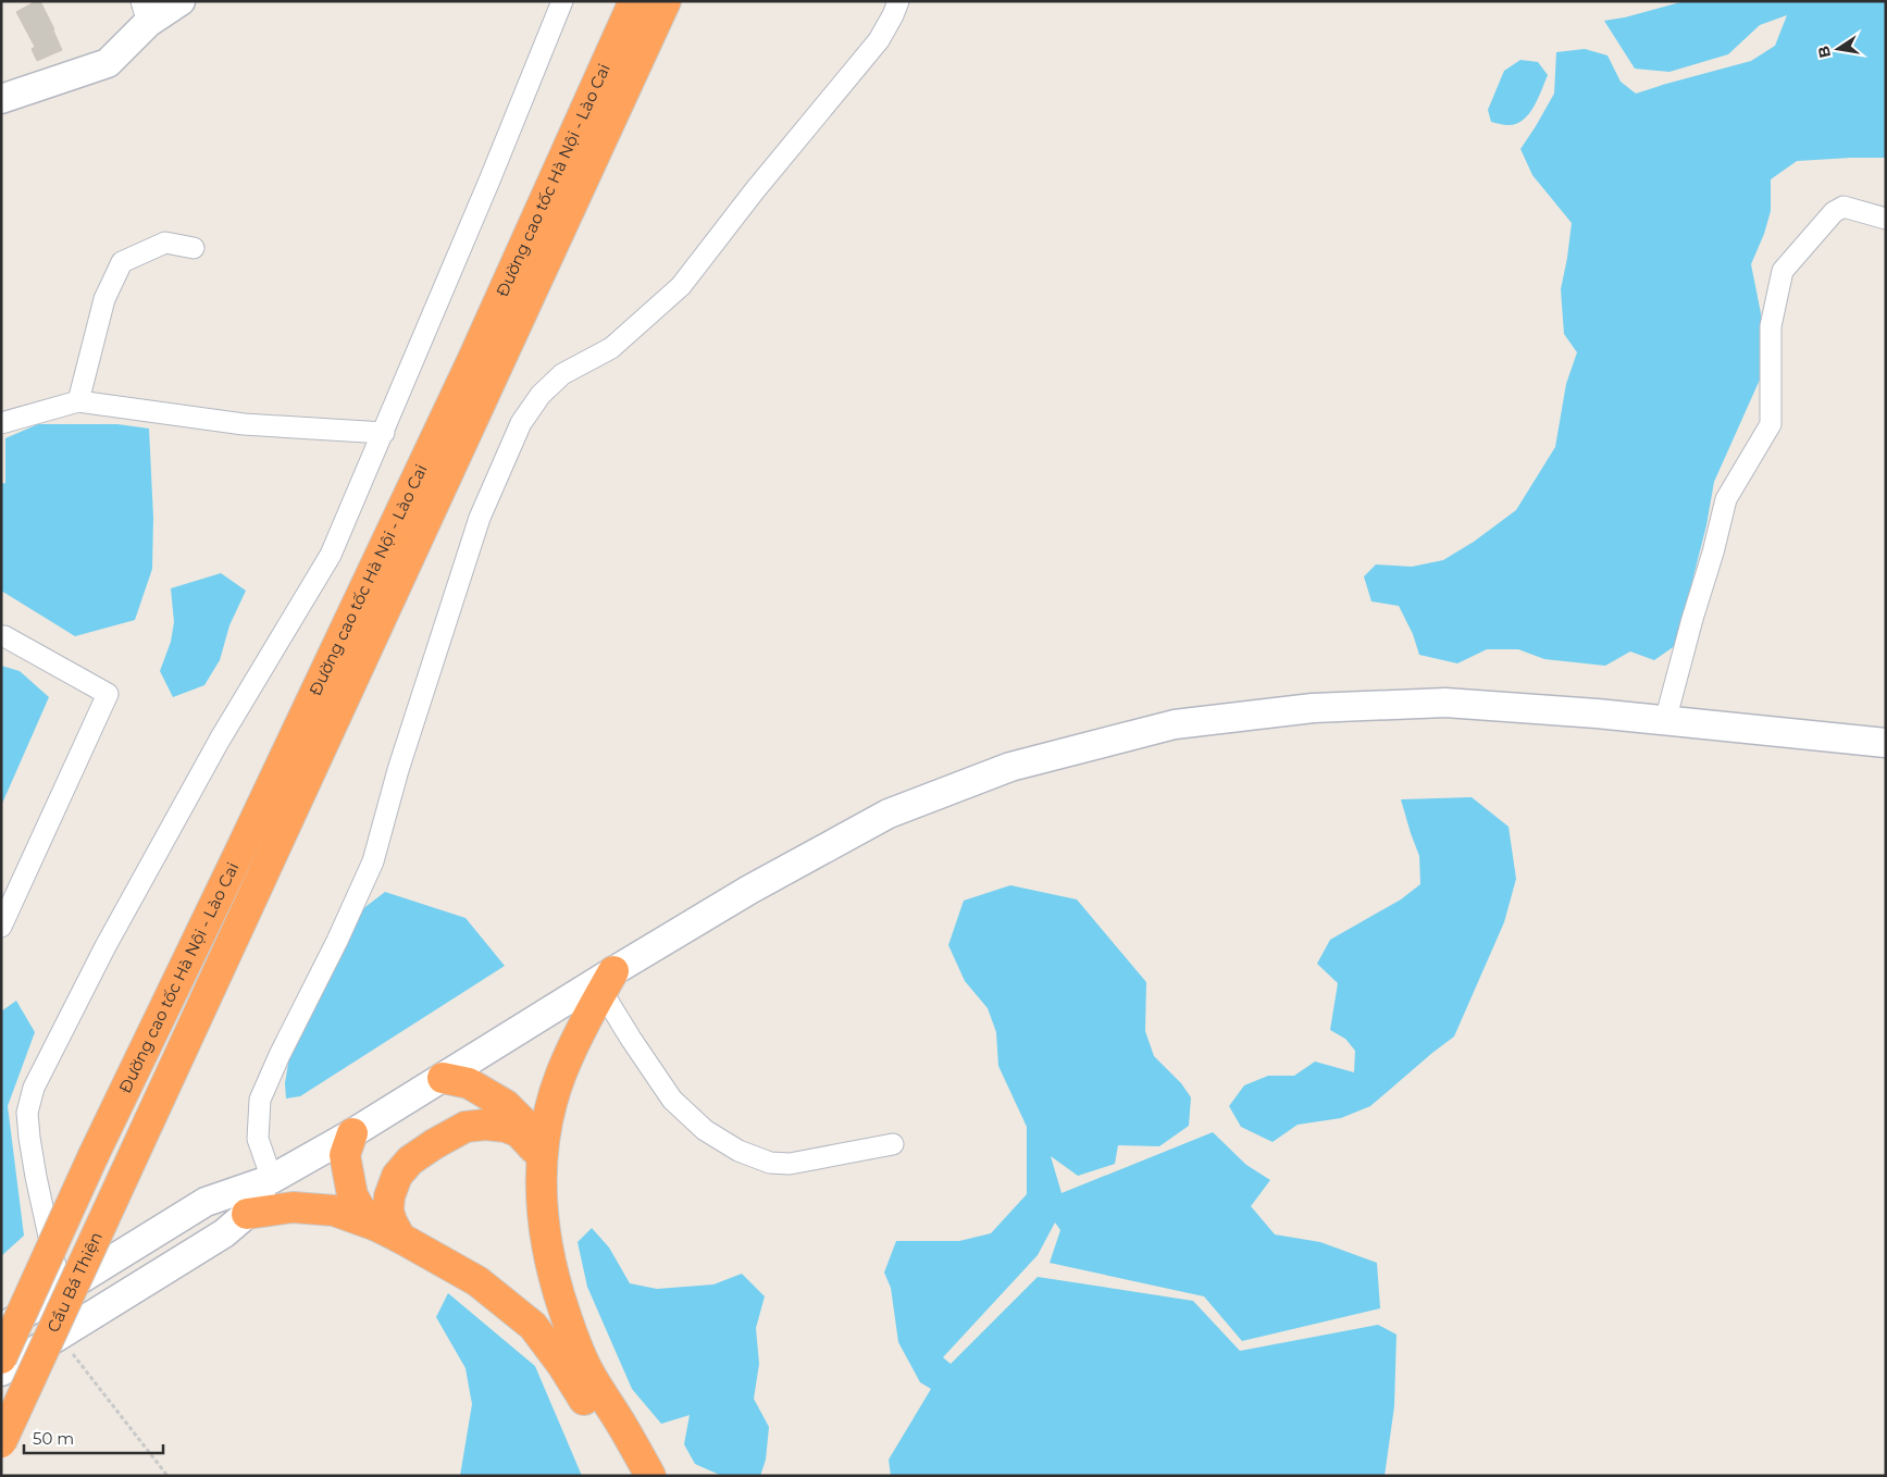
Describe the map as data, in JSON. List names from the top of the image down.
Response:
{
  "streets": {
    "highway": ["Đường cao tốc Hà Nội - Lào Cai", "Cầu Bá Thiện"]
  },
  "crossings": [
    ["Đường cao tốc Hà Nội - Lào Cai", "Cầu Bá Thiện"]
  ],
  "scale_bar": "50 m",
  "north": "left"
}
